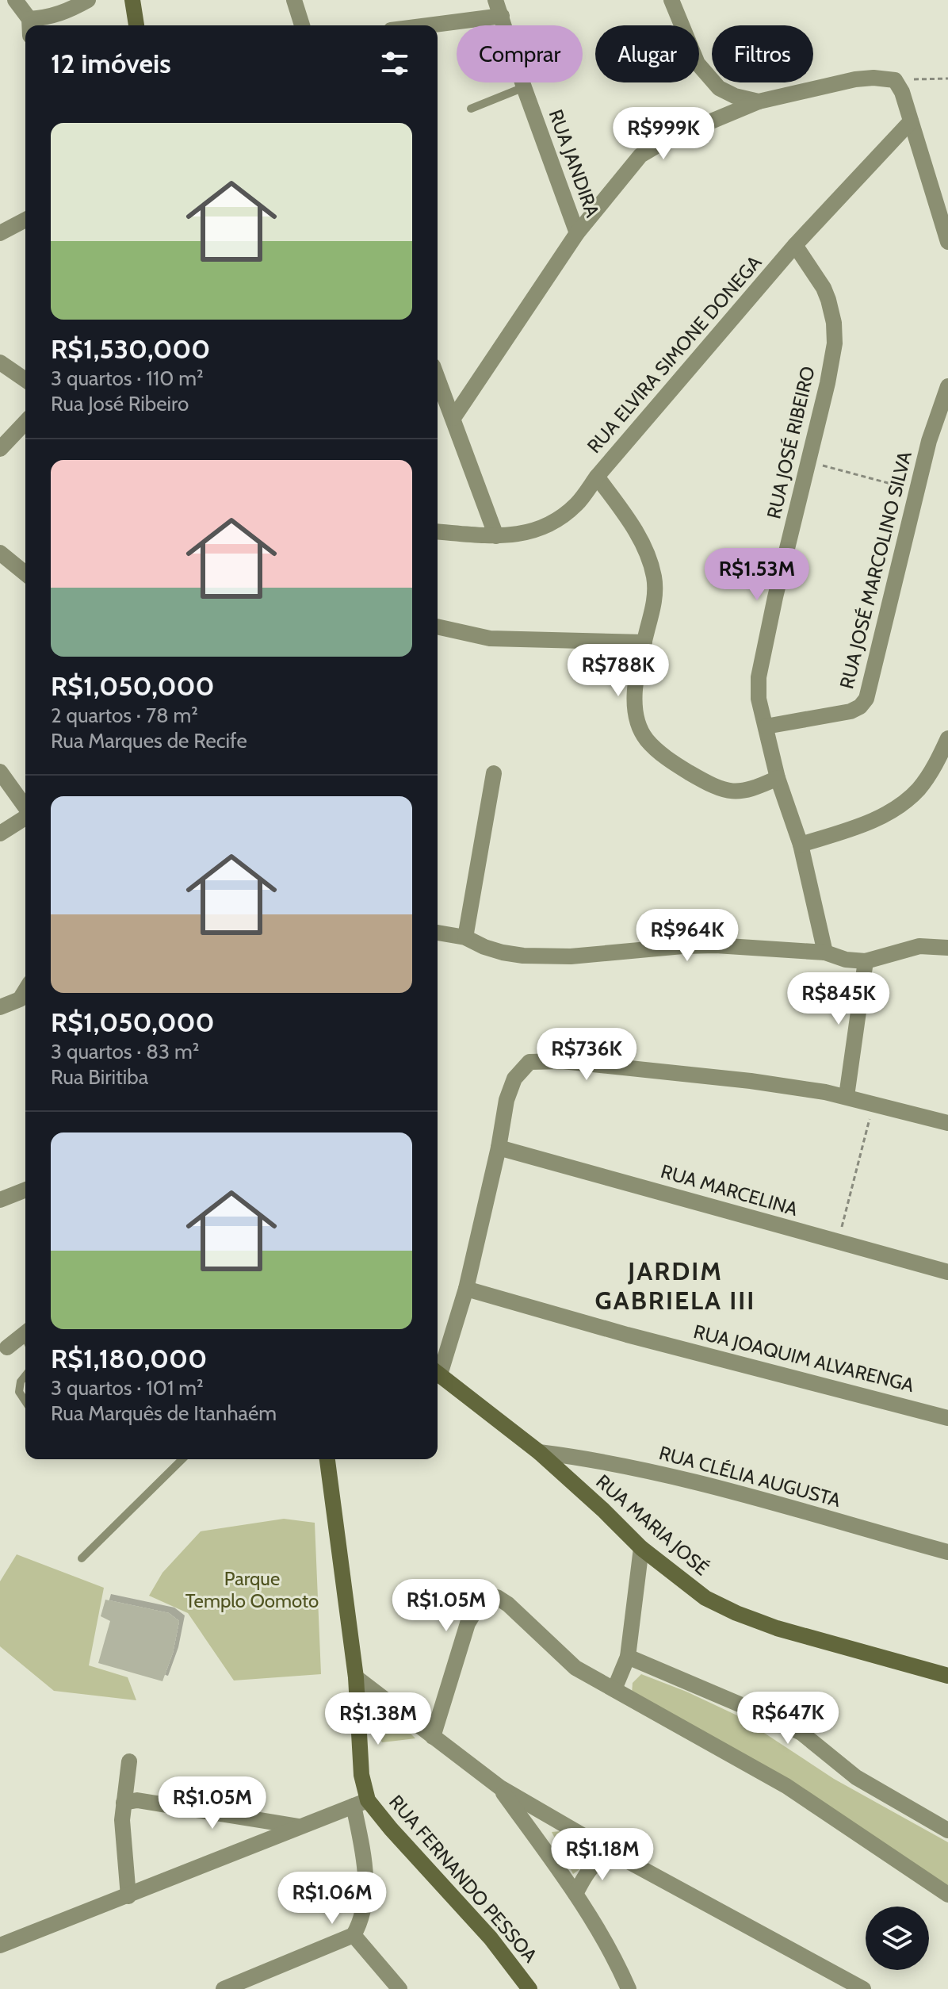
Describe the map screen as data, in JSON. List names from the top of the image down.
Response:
{
  "streets": {
    "main road": ["RUA MARIA JOSÉ", "RUA FERNANDO PESSOA"],
    "street": [
      "RUA JANDIRA",
      "RUA ELVIRA SIMONE DONEGA",
      "RUA JOSÉ RIBEIRO",
      "RUA JOSÉ MARCOLINO SILVA",
      "RUA MARCELINA",
      "RUA JOAQUIM ALVARENGA",
      "RUA CLÉLIA AUGUSTA"
    ]
  },
  "crossings": [
    ["RUA ELVIRA SIMONE DONEGA", "RUA JOSÉ RIBEIRO"],
    ["RUA JOSÉ RIBEIRO", "RUA JOSÉ MARCOLINO SILVA"],
    ["RUA CLÉLIA AUGUSTA", "RUA MARIA JOSÉ"]
  ],
  "districts": ["JARDIM GABRIELA III"],
  "parks": ["Parque Templo Oomoto"],
  "page": {
    "chip": ["Comprar", "Alugar", "Filtros"],
    "heading": "12 imóveis",
    "list": [
      {
        "name": "R$1,530,000",
        "note": "3 quartos · 110 m² · Rua José Ribeiro"
      },
      {
        "name": "R$1,050,000",
        "note": "2 quartos · 78 m² · Rua Marques de Recife"
      },
      {
        "name": "R$1,050,000",
        "note": "3 quartos · 83 m² · Rua Biritiba"
      },
      {
        "name": "R$1,180,000",
        "note": "3 quartos · 101 m² · Rua Marquês de Itanhaém"
      }
    ],
    "price": [
      "R$999K",
      "R$1.53M",
      "R$788K",
      "R$964K",
      "R$845K",
      "R$736K",
      "R$1.05M",
      "R$647K",
      "R$1.38M",
      "R$1.05M",
      "R$1.18M",
      "R$1.06M"
    ]
  }
}
